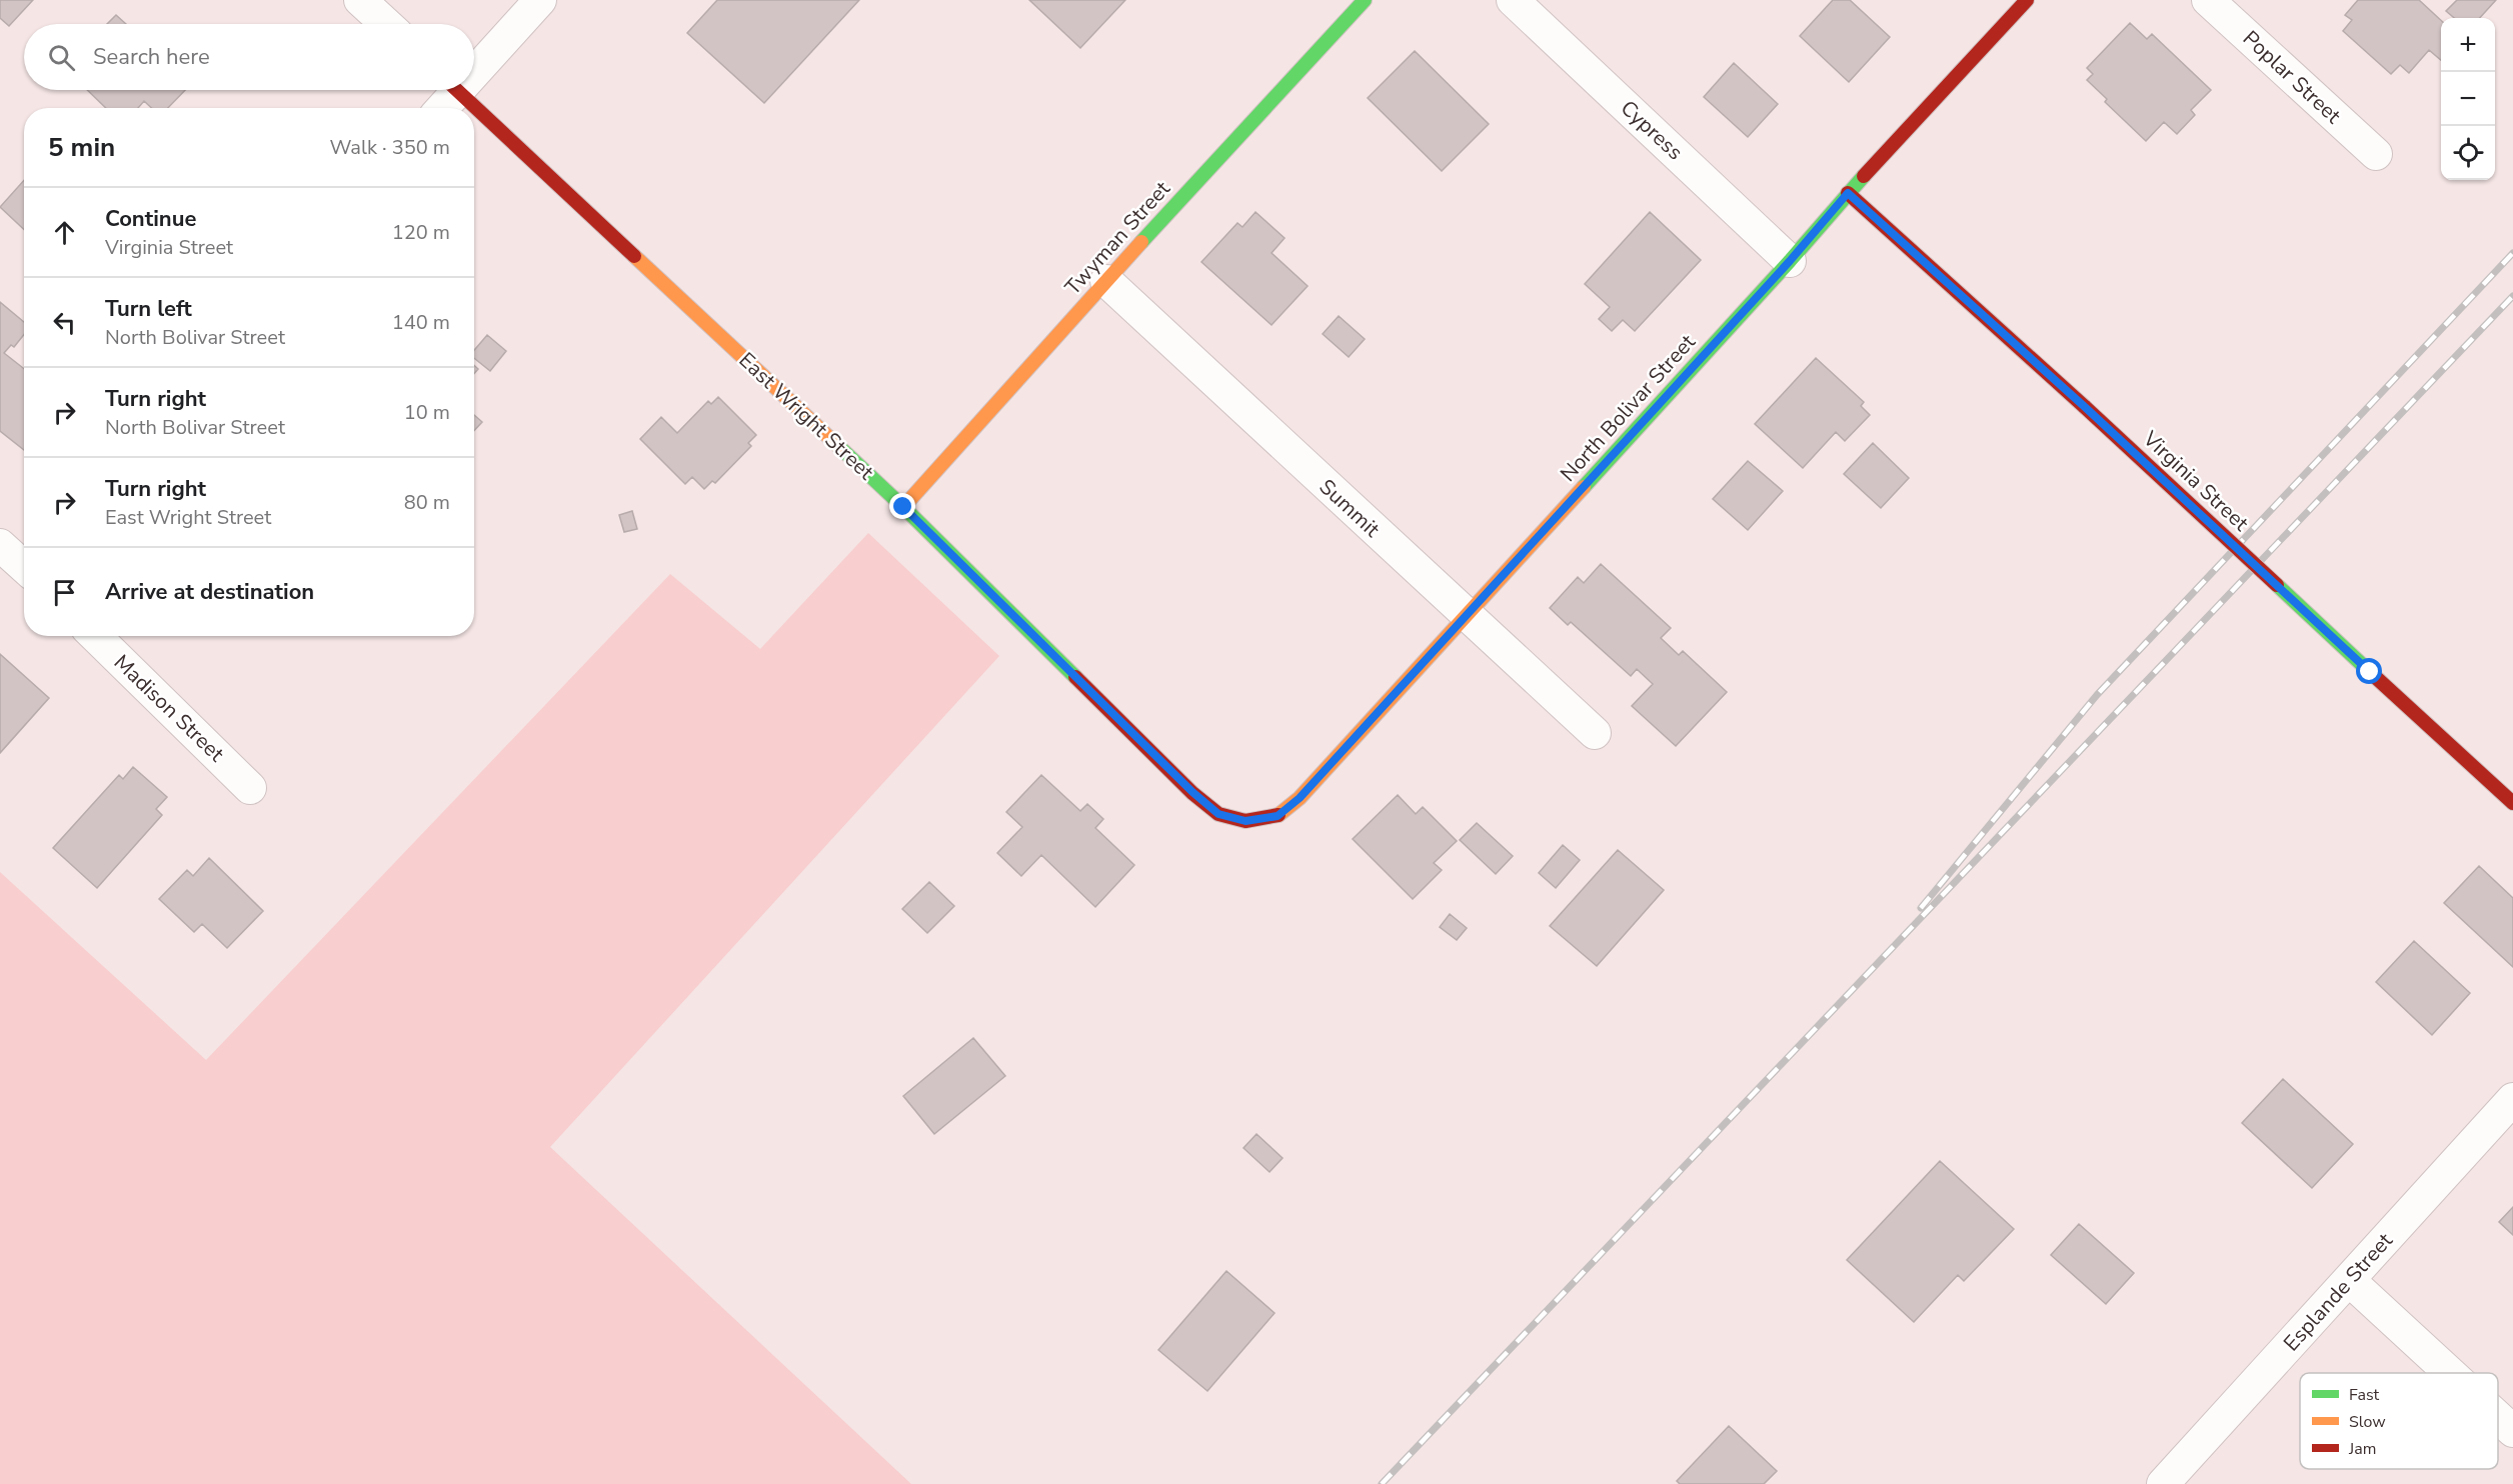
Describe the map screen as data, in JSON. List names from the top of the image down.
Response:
{
  "streets": {
    "street": [
      "Poplar Street",
      "Cypress",
      "Twyman Street",
      "North Bolivar Street",
      "East Wright Street",
      "Virginia Street",
      "Summit",
      "Madison Street",
      "Esplande Street"
    ]
  },
  "crossings": [
    ["Cypress", "North Bolivar Street"],
    ["Twyman Street", "East Wright Street"],
    ["Twyman Street", "Summit"],
    ["North Bolivar Street", "East Wright Street"],
    ["North Bolivar Street", "Virginia Street"],
    ["North Bolivar Street", "Summit"]
  ],
  "legend": ["Fast", "Slow", "Jam"],
  "page": {
    "map_buttons": ["+", "−"],
    "search": "Search here",
    "heading": ["5 min", "Walk · 350 m"],
    "list": [
      ["Continue", "Virginia Street", "120 m"],
      ["Turn left", "North Bolivar Street", "140 m"],
      ["Turn right", "North Bolivar Street", "10 m"],
      ["Turn right", "East Wright Street", "80 m"],
      "Arrive at destination"
    ]
  }
}
